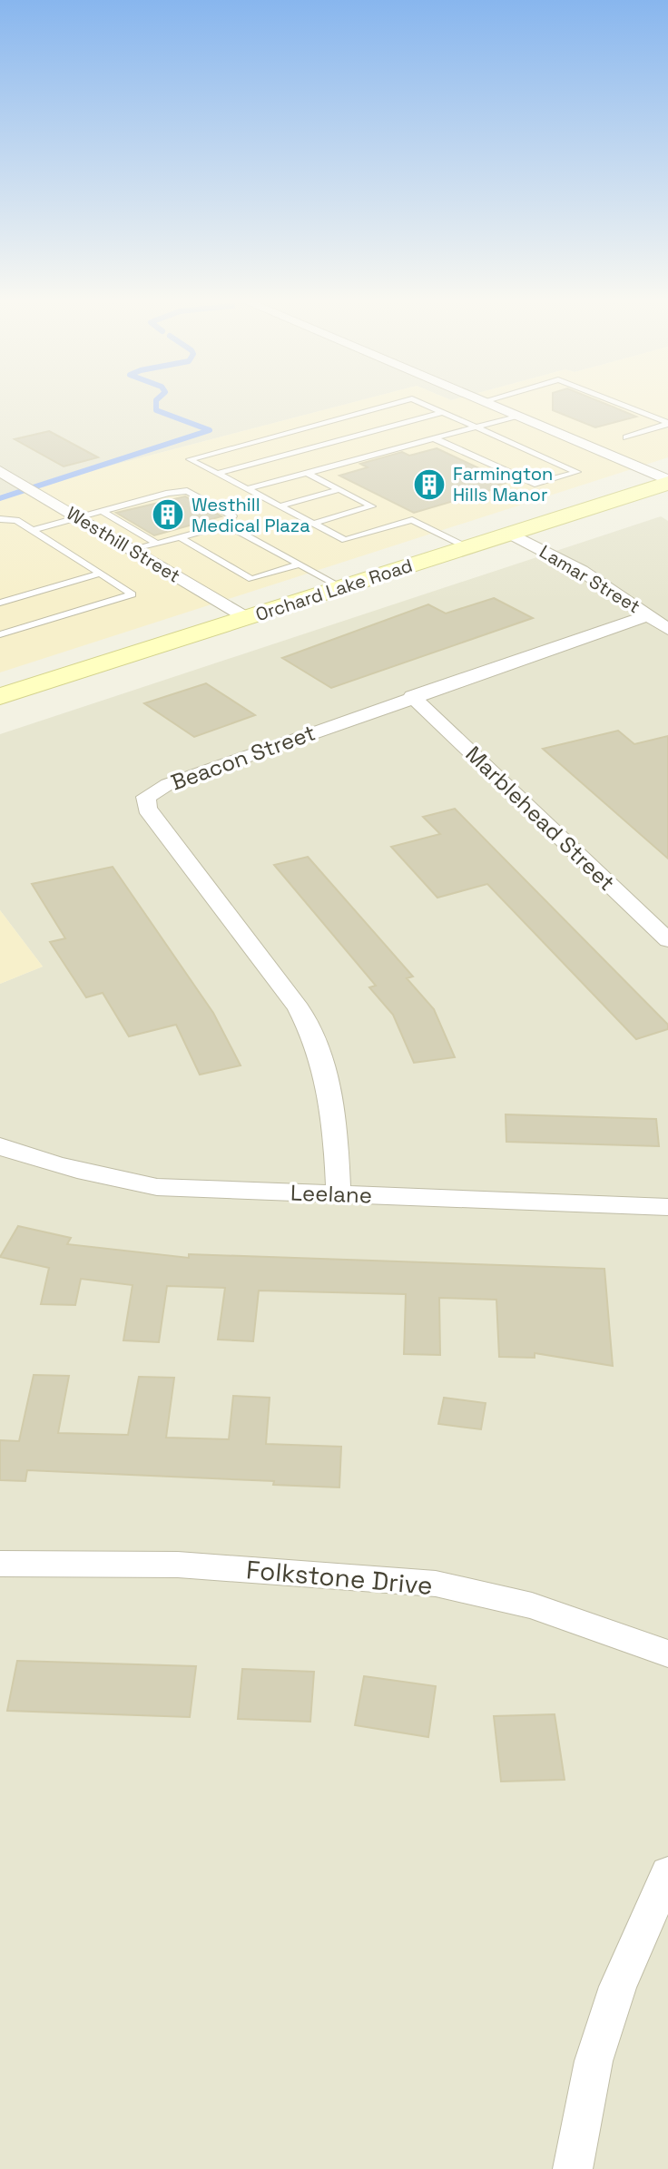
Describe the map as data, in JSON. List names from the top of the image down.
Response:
{
  "streets": {
    "main road": ["Orchard Lake Road"],
    "street": [
      "Westhill Street",
      "Lamar Street",
      "Beacon Street",
      "Marblehead Street",
      "Leelane",
      "Folkstone Drive"
    ]
  },
  "crossings": [
    ["Westhill Street", "Orchard Lake Road"],
    ["Lamar Street", "Orchard Lake Road"],
    ["Lamar Street", "Beacon Street"],
    ["Beacon Street", "Marblehead Street"],
    ["Beacon Street", "Leelane"]
  ],
  "places": {
    "building": ["Farmington Hills Manor", "Westhill Medical Plaza"]
  }
}
